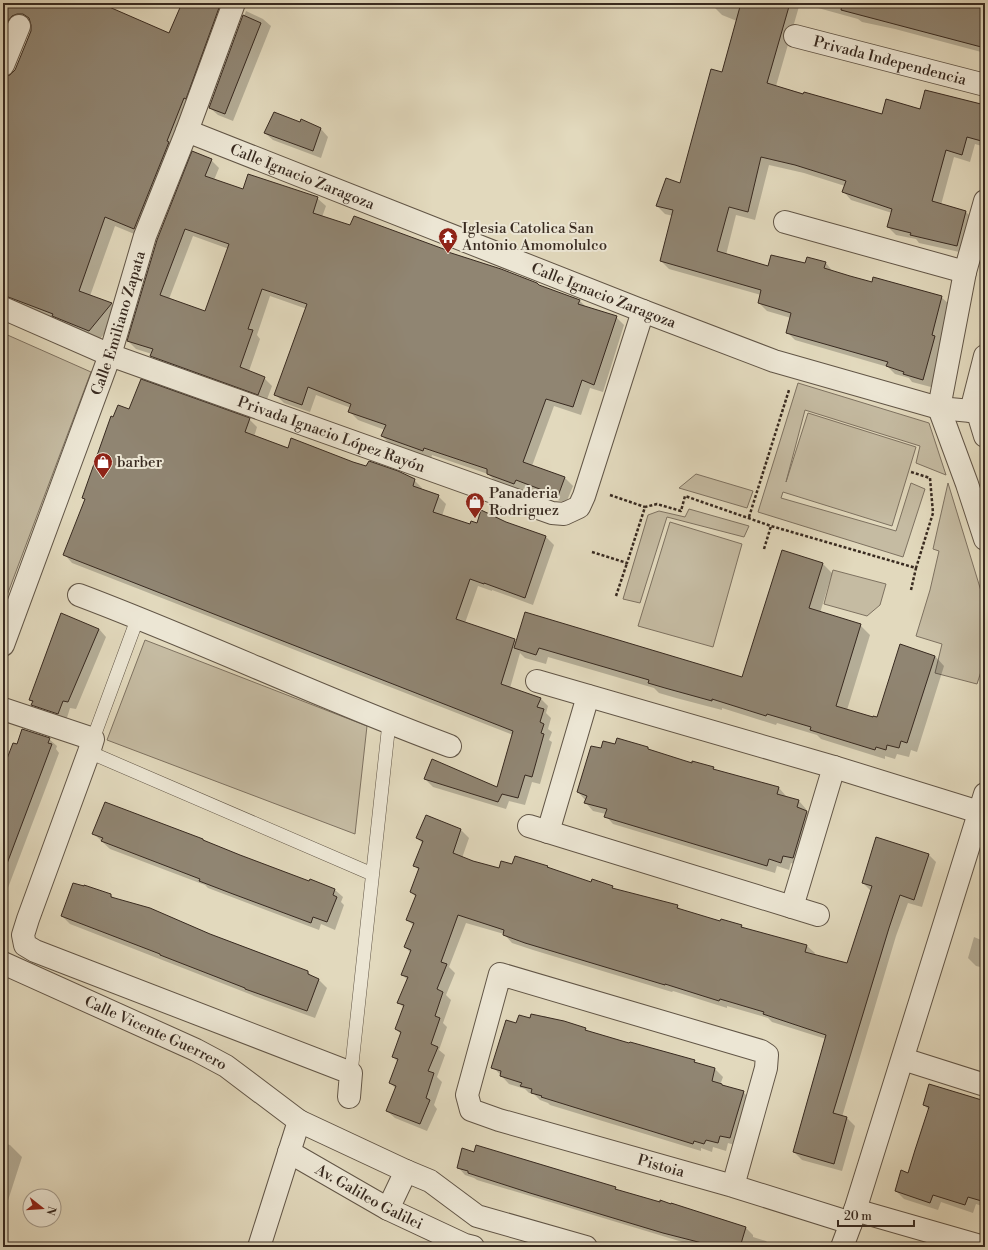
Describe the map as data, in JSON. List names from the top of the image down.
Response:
{
  "streets": {
    "street": [
      "Privada Independencia",
      "Calle Ignacio Zaragoza",
      "Calle Emiliano Zapata",
      "Privada Ignacio López Rayón",
      "Calle Vicente Guerrero",
      "Pistoia",
      "Av. Galileo Galilei"
    ]
  },
  "crossings": [
    ["Calle Ignacio Zaragoza", "Calle Emiliano Zapata"],
    ["Calle Ignacio Zaragoza", "Privada Ignacio López Rayón"],
    ["Calle Emiliano Zapata", "Privada Ignacio López Rayón"]
  ],
  "places": {
    "temple": ["Iglesia Catolica San Antonio Amomolulco"],
    "shop": ["barber", "Panaderia Rodriguez"]
  },
  "scale_bar": "20 m",
  "north": "right"
}
